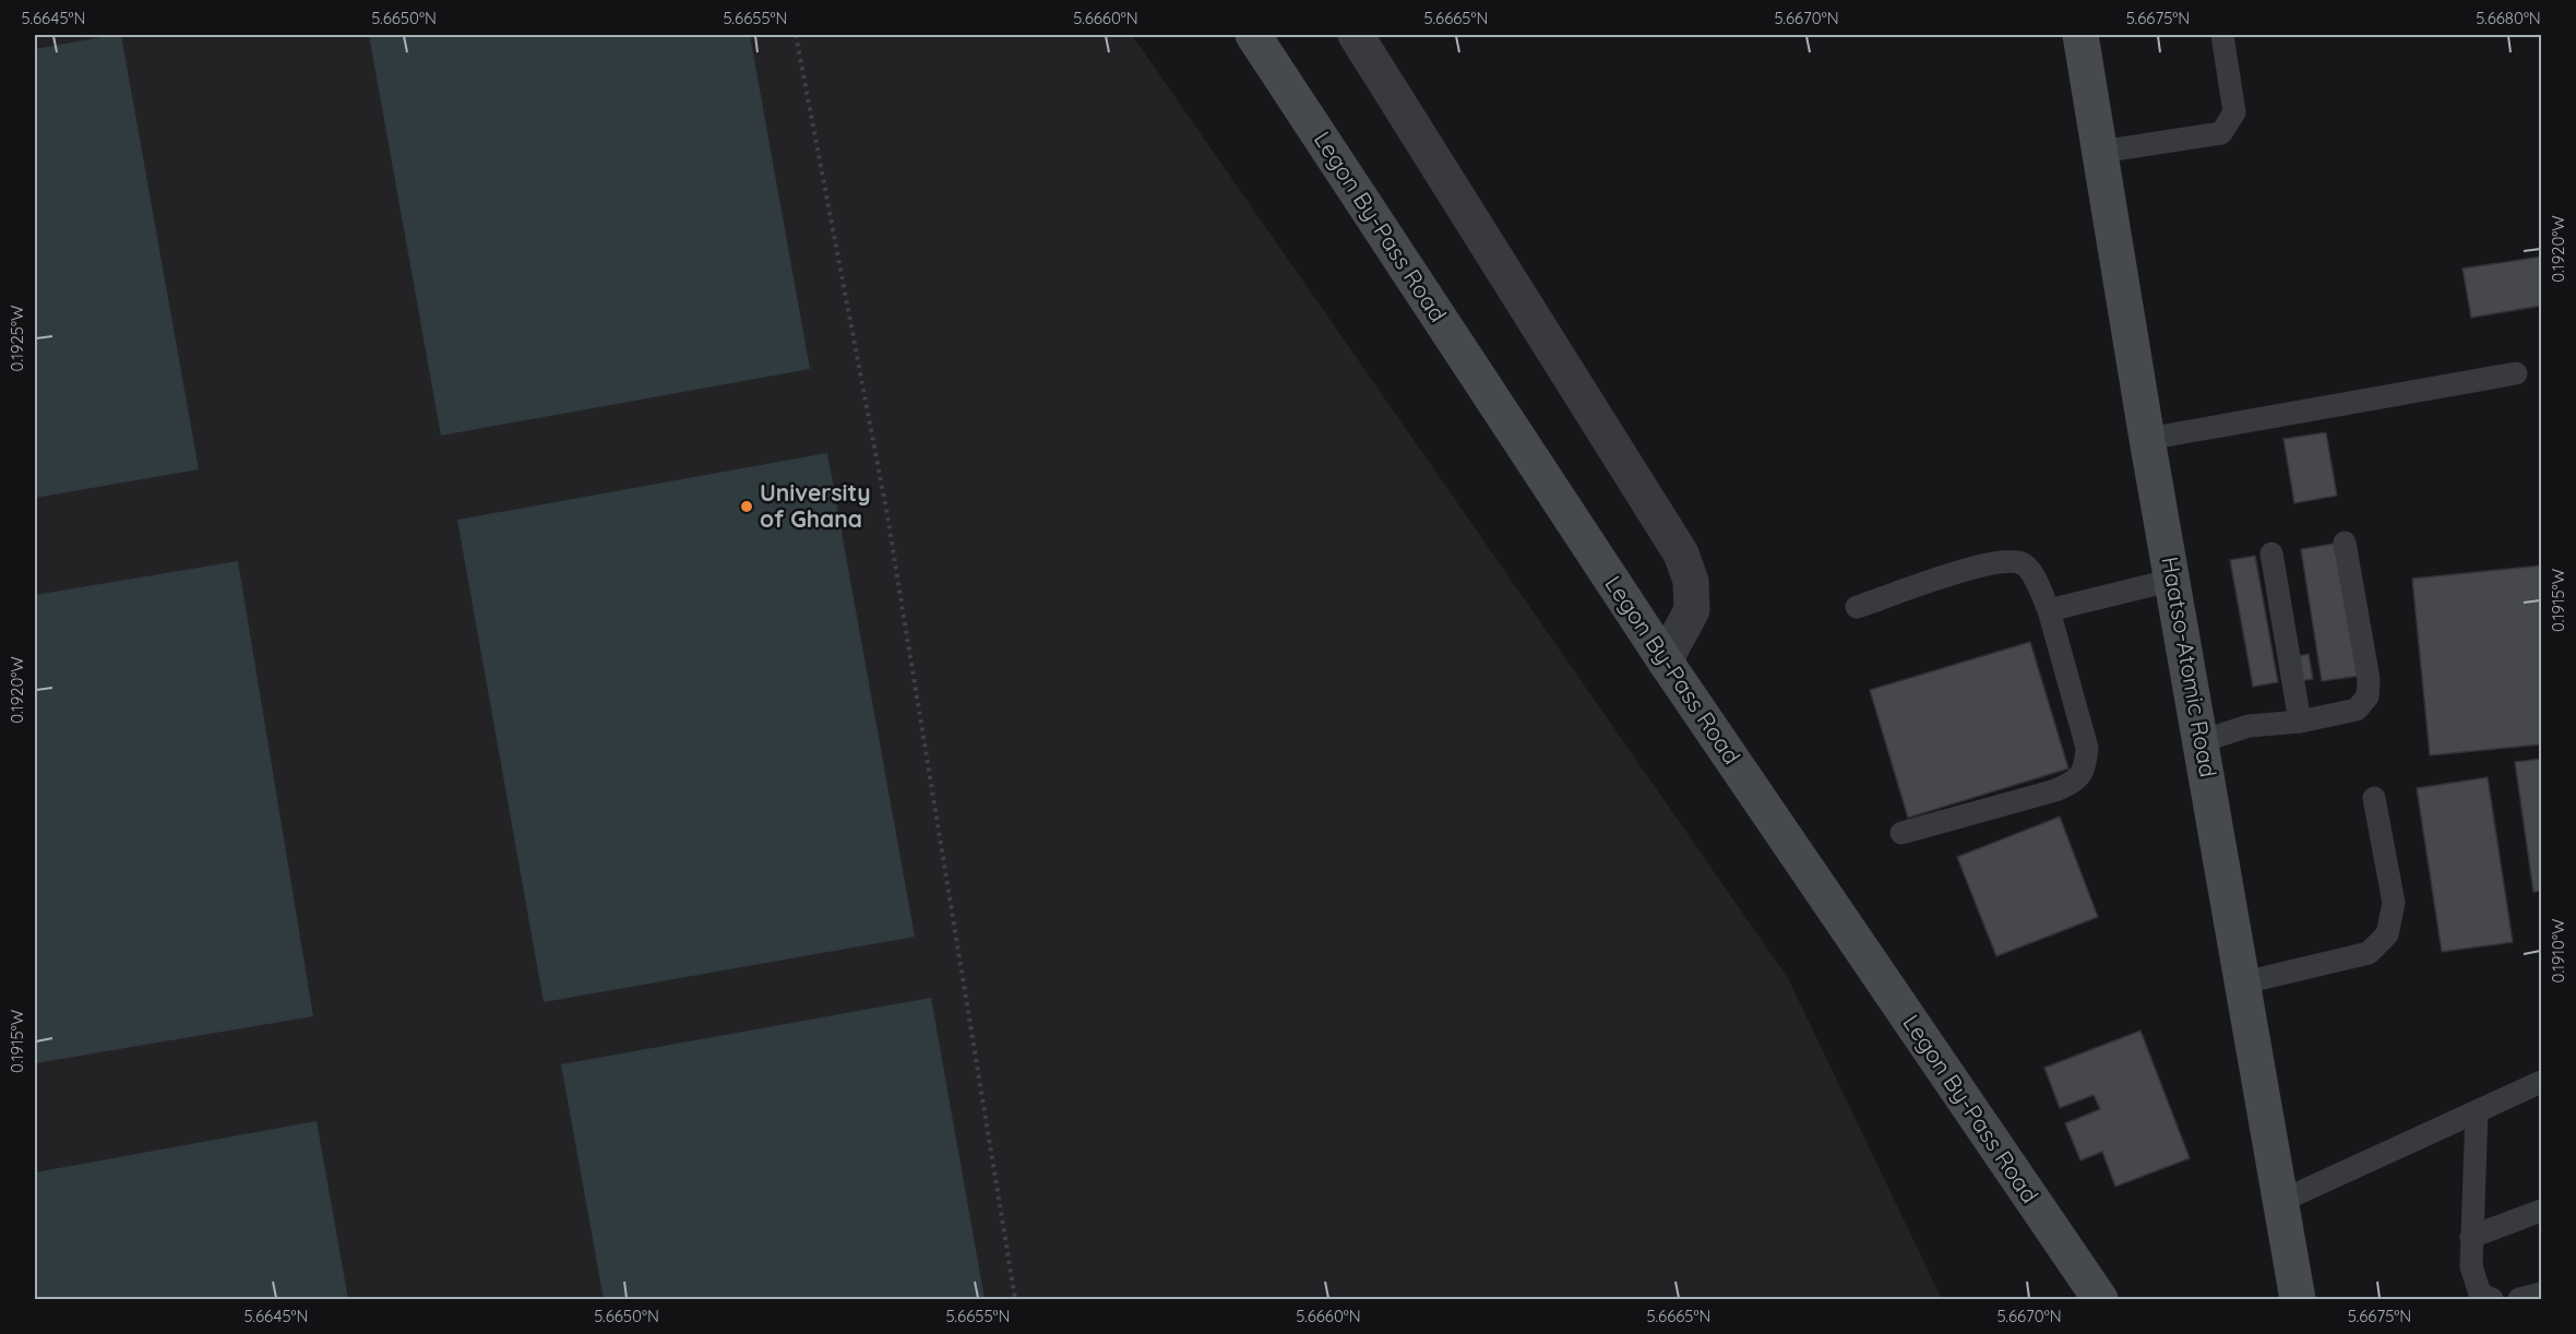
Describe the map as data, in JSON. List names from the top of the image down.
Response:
{
  "streets": {
    "street": ["Legon By-Pass Road", "Haatso-Atomic Road"]
  },
  "places": ["University of Ghana"],
  "coordinates": [
    "5.6645°N",
    "5.6650°N",
    "5.6655°N",
    "5.6660°N",
    "5.6665°N",
    "5.6670°N",
    "5.6675°N",
    "5.6680°N",
    "0.1920°W",
    "0.1925°W",
    "0.1915°W",
    "0.1910°W"
  ]
}
